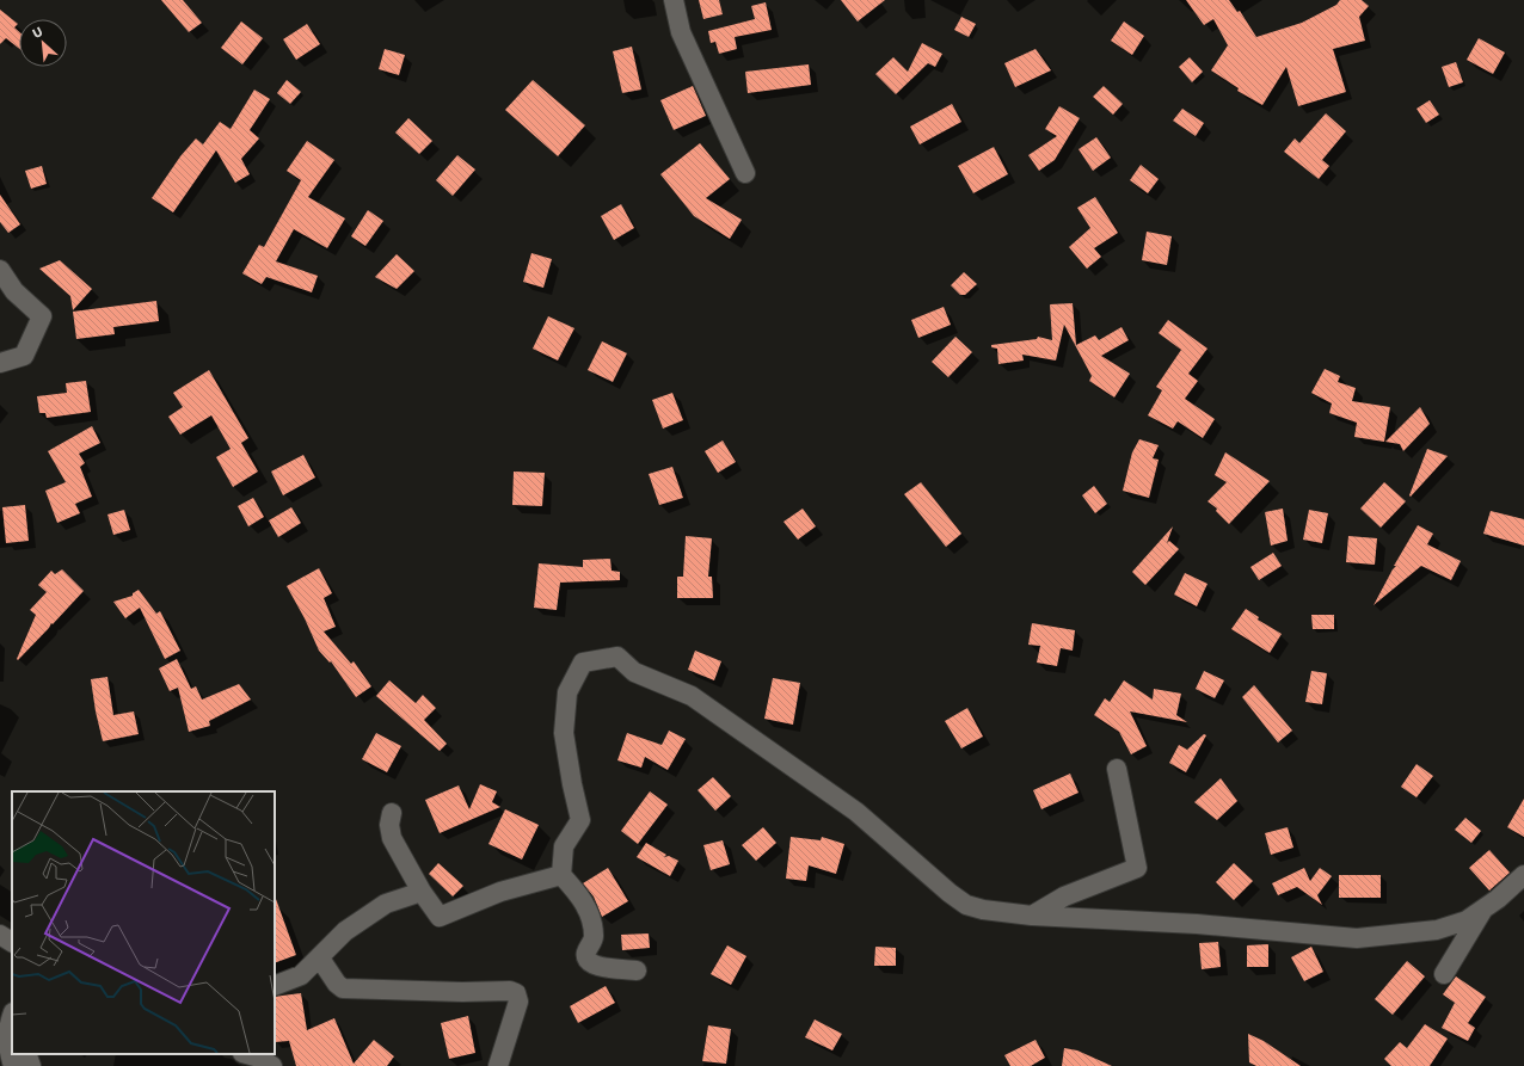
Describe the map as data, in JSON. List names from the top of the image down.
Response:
{
  "north": "top left"
}
